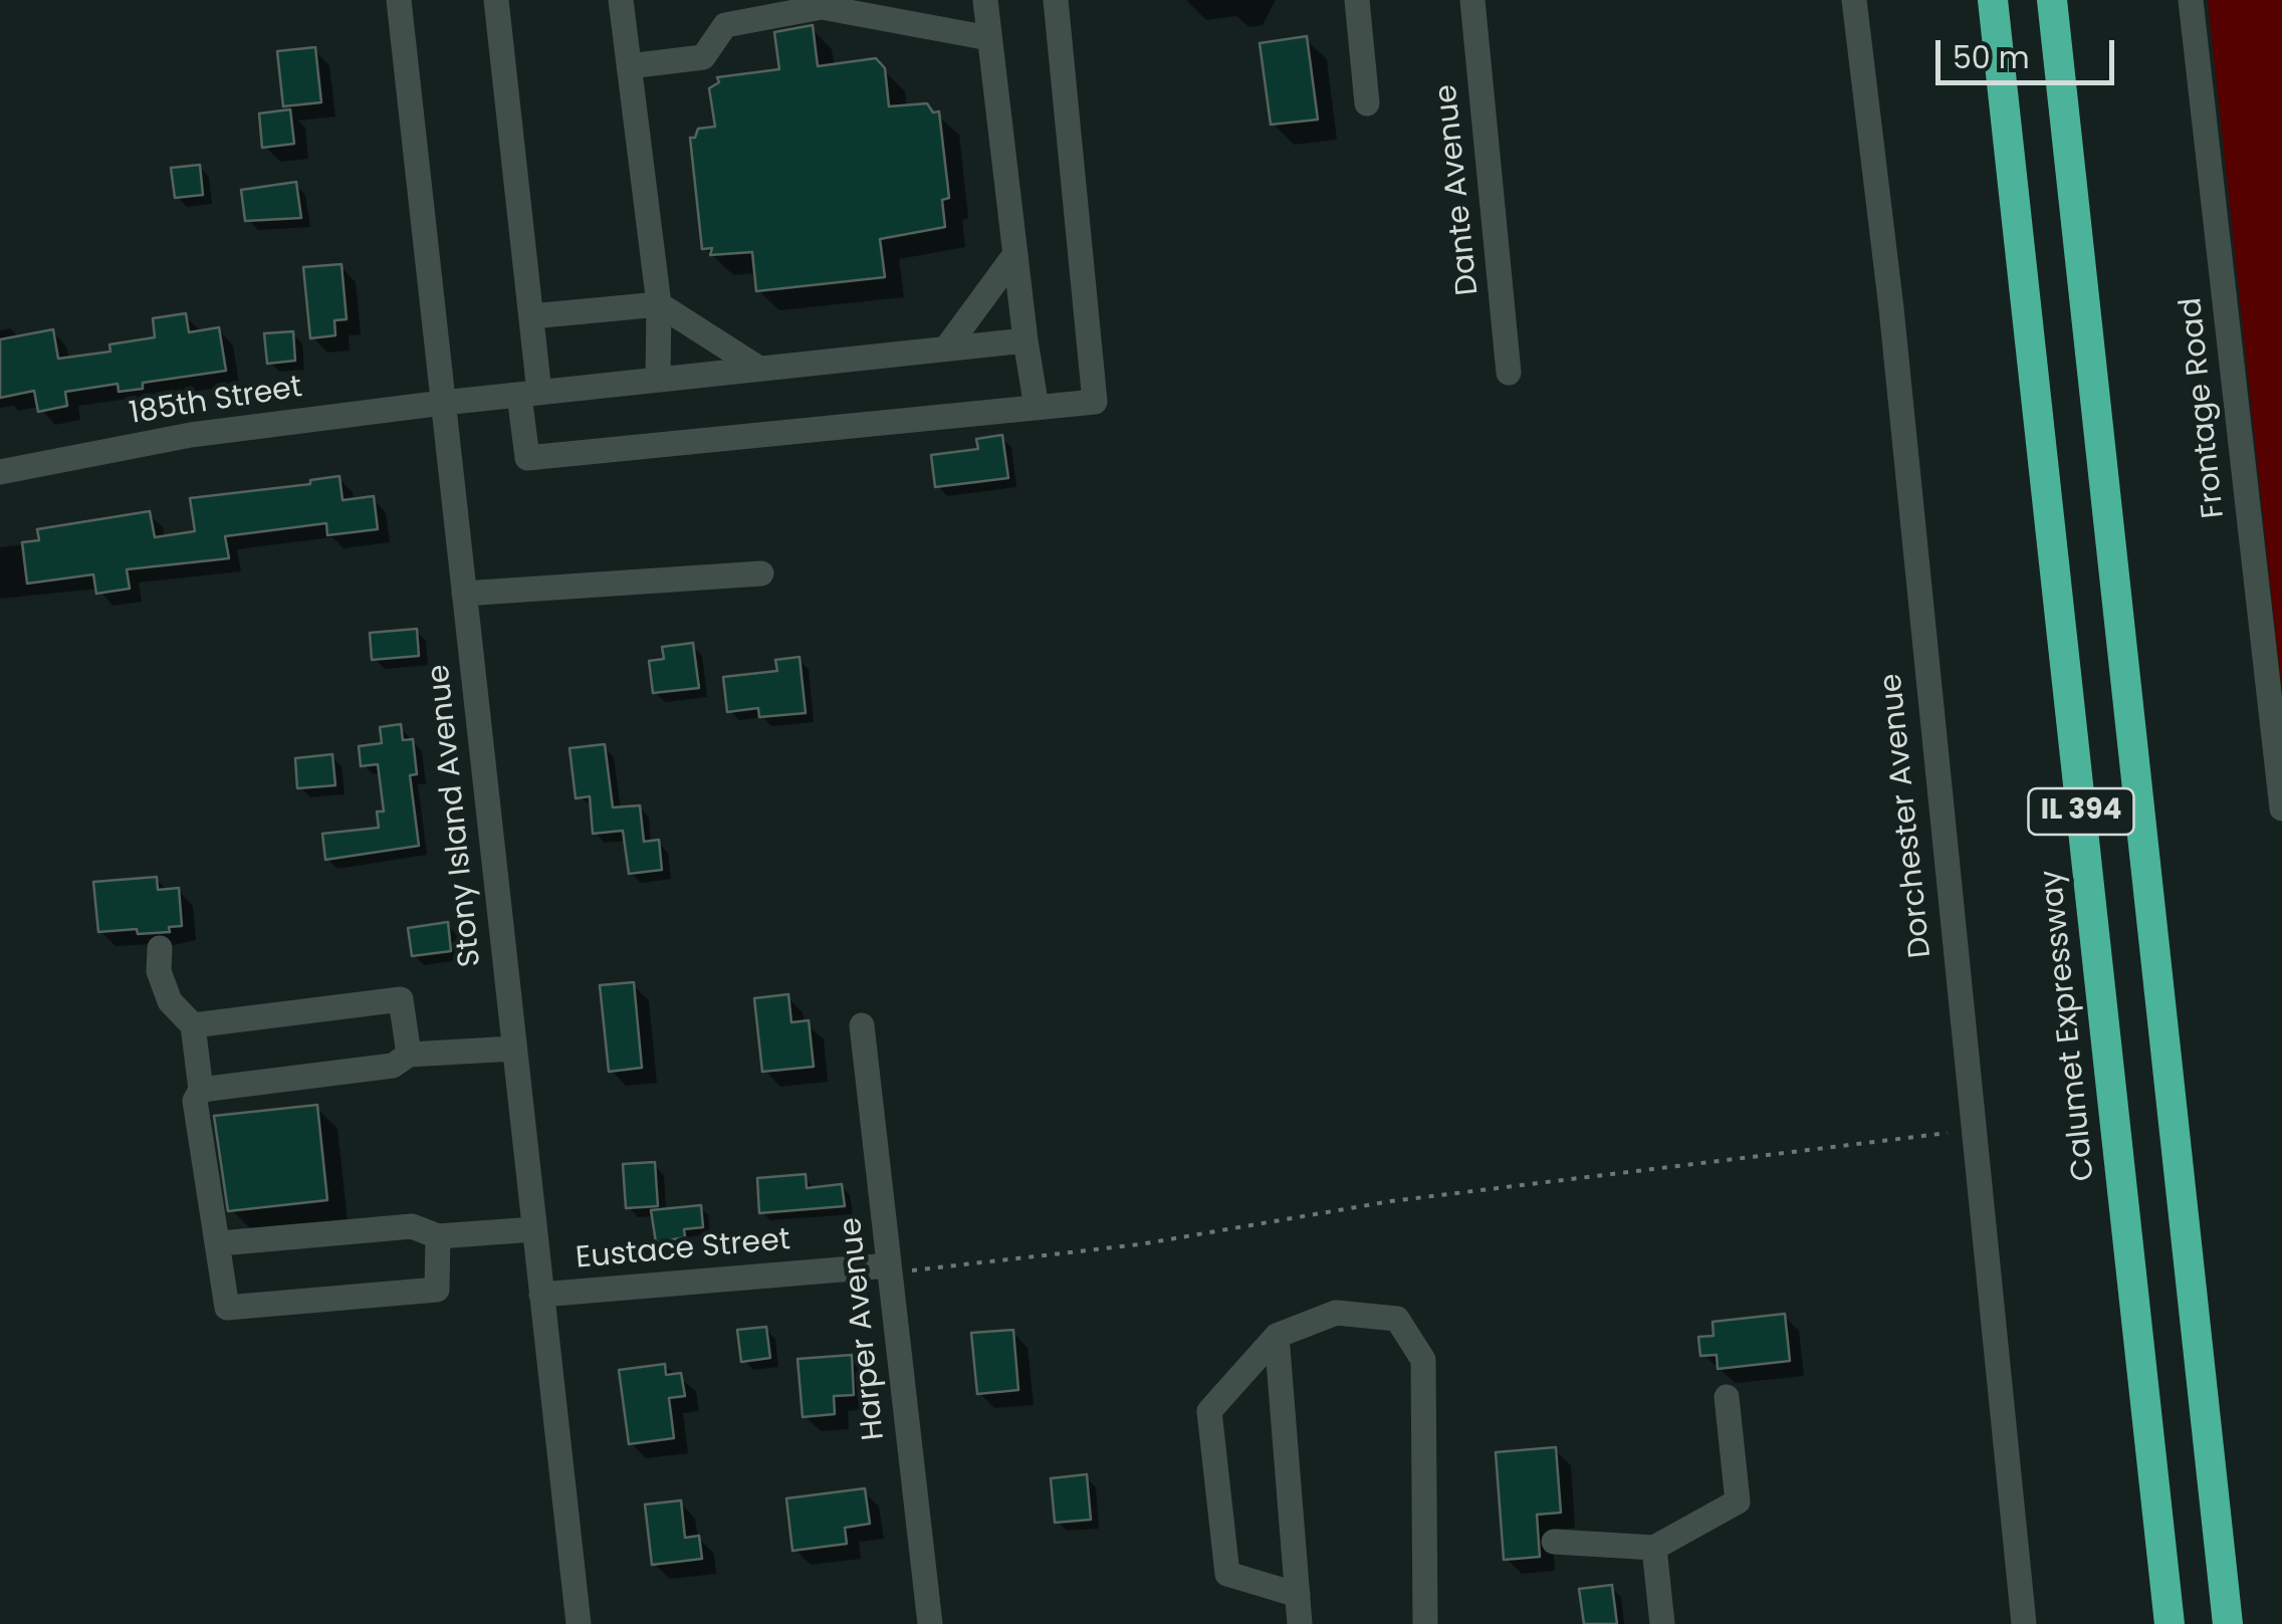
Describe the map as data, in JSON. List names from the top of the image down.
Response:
{
  "streets": {
    "highway": ["IL 394", "Calumet Expressway"],
    "street": [
      "Dante Avenue",
      "185th Street",
      "Frontage Road",
      "Stony Island Avenue",
      "Dorchester Avenue",
      "Eustace Street",
      "Harper Avenue"
    ]
  },
  "crossings": [
    ["185th Street", "Stony Island Avenue"],
    ["Stony Island Avenue", "Eustace Street"],
    ["Eustace Street", "Harper Avenue"]
  ],
  "scale_bar": "50 m"
}
